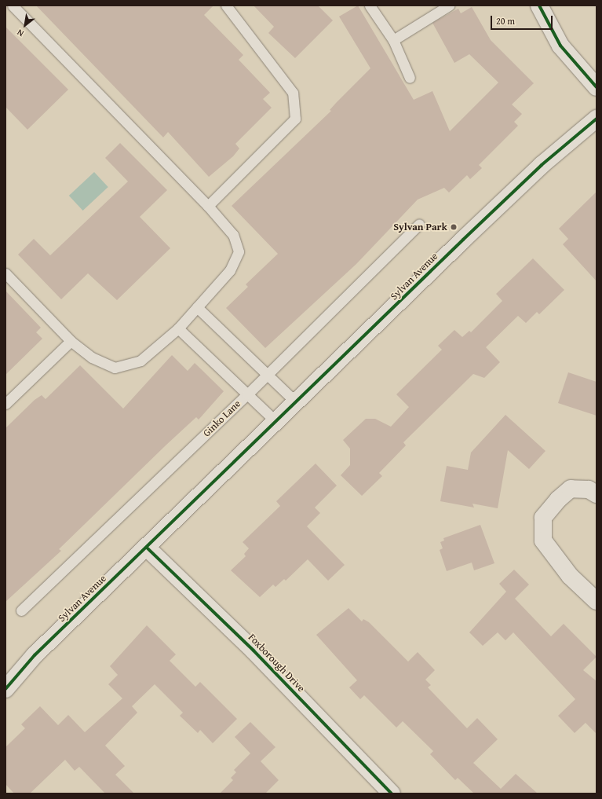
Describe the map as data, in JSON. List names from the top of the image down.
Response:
{
  "streets": {
    "street": ["Sylvan Avenue", "Foxborough Drive"],
    "lane": ["Ginko Lane"]
  },
  "crossings": [
    ["Sylvan Avenue", "Foxborough Drive"]
  ],
  "places": ["Sylvan Park"],
  "scale_bar": "20 m",
  "north": "bottom left"
}
